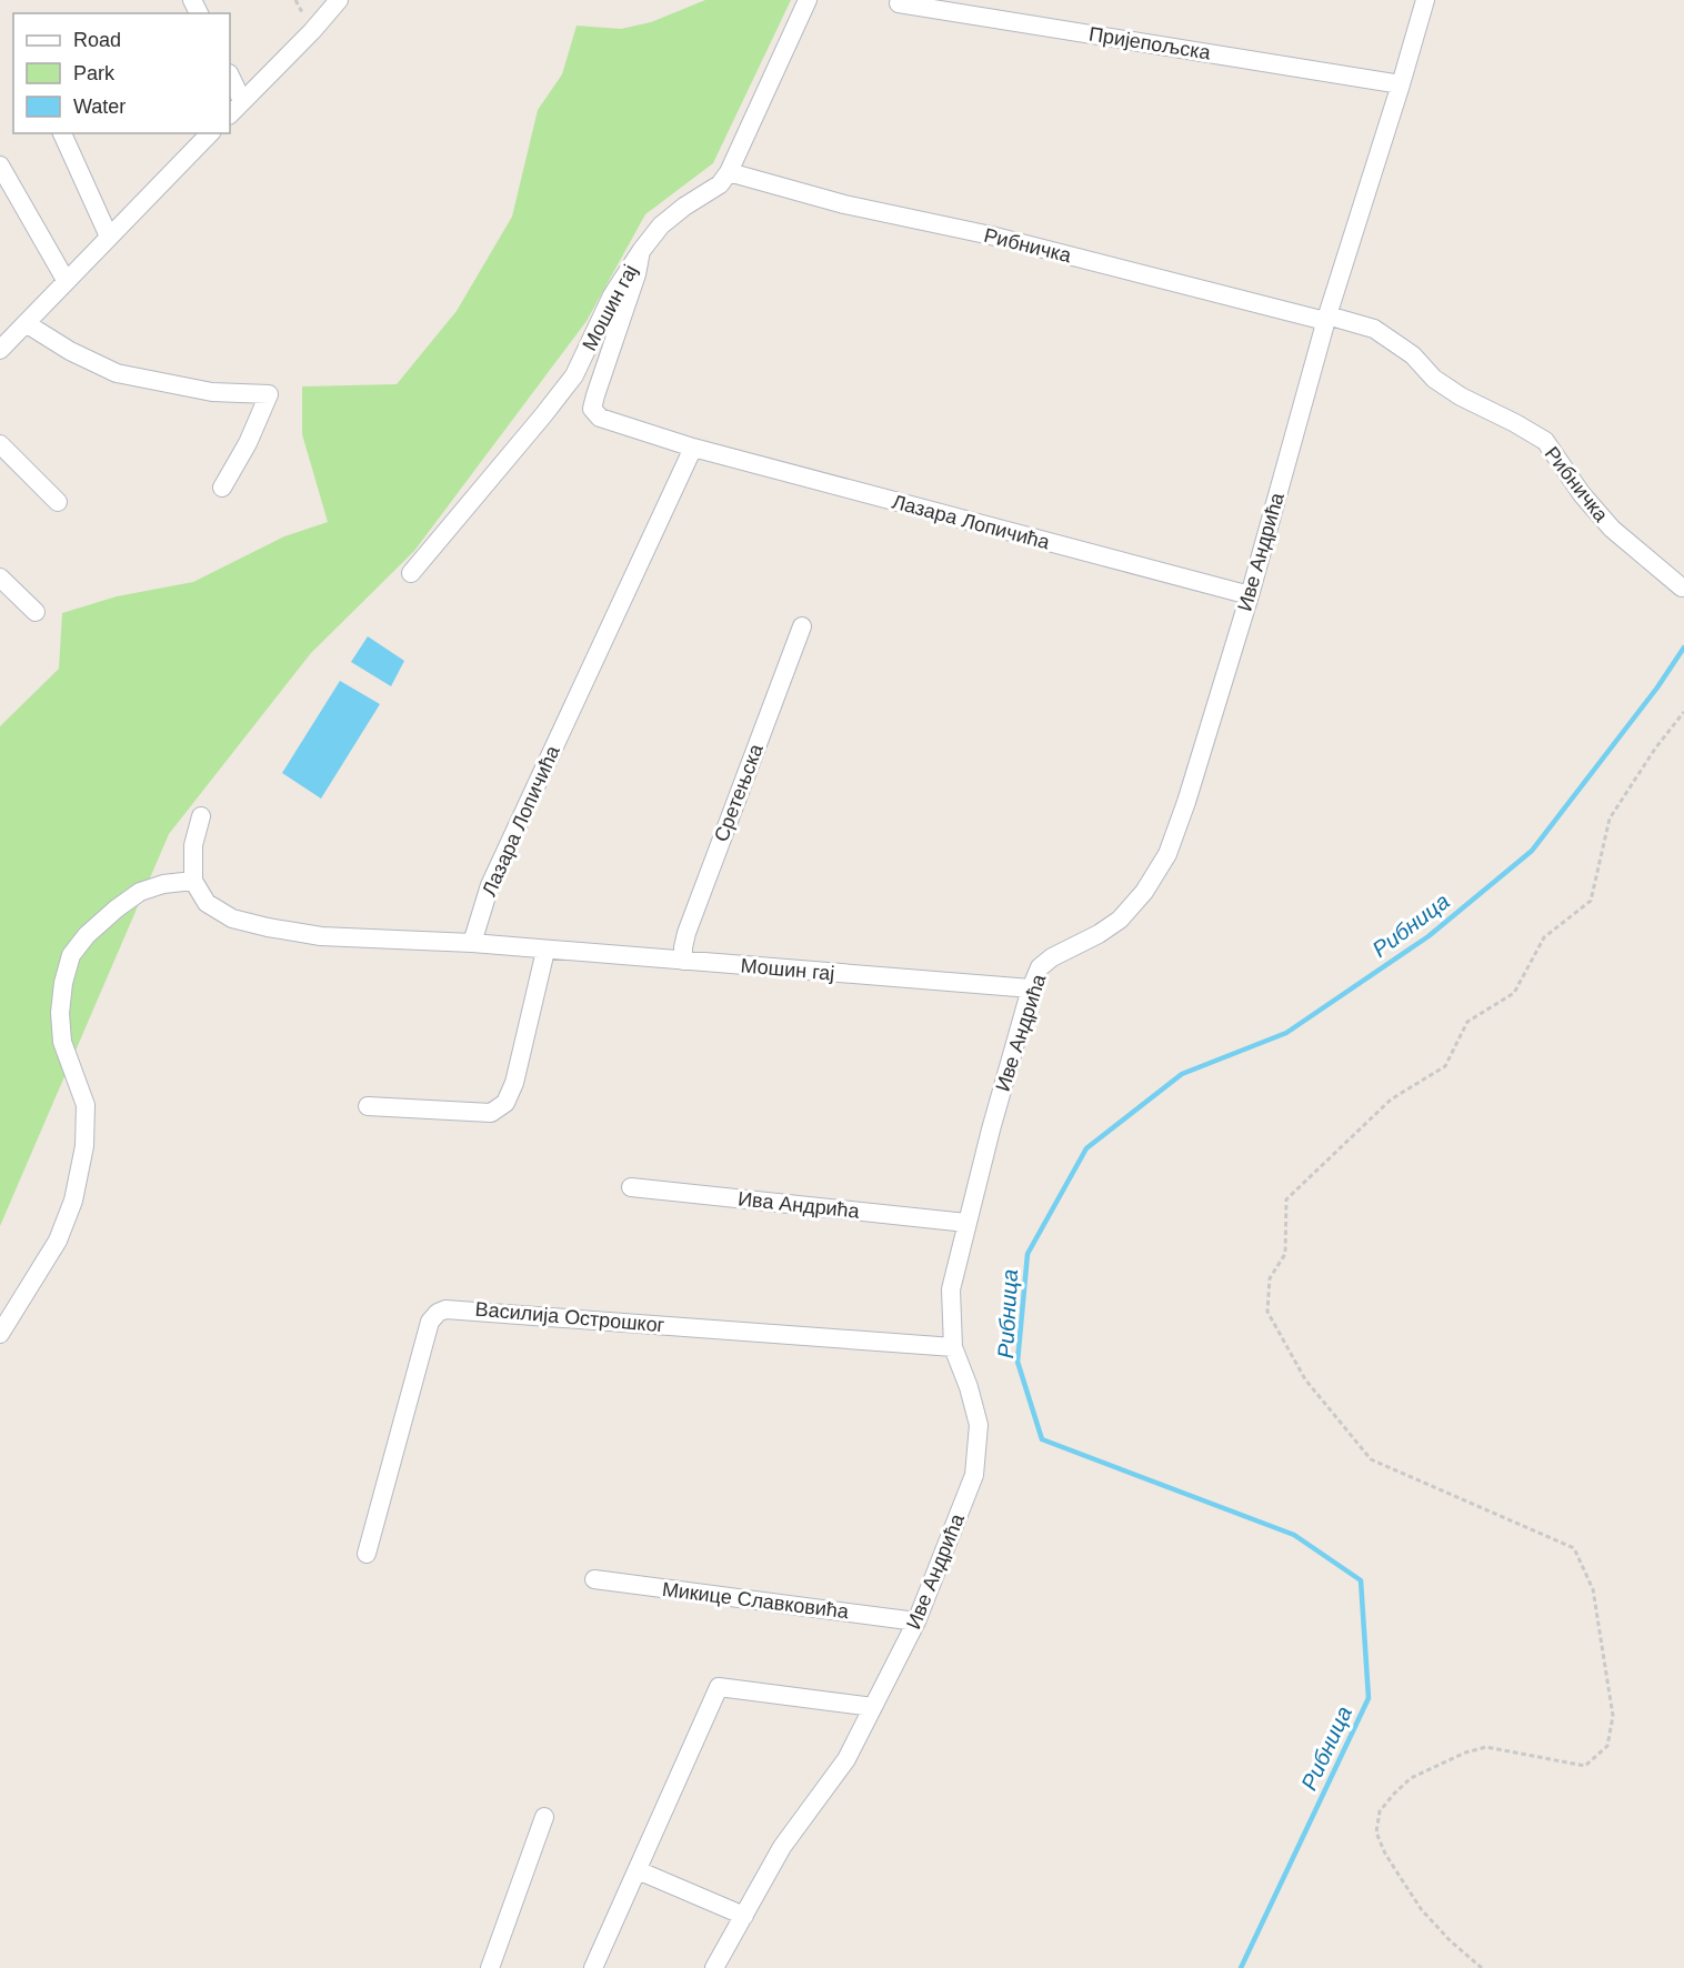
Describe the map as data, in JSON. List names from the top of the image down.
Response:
{
  "streets": {
    "street": [
      "Пријепољска",
      "Рибничка",
      "Мошин гај",
      "Лазара Лопичића",
      "Иве Андрића",
      "Сретењска",
      "Ива Андрића",
      "Василија Острошког",
      "Микице Славковића"
    ]
  },
  "crossings": [
    ["Пријепољска", "Иве Андрића"],
    ["Рибничка", "Мошин гај"],
    ["Рибничка", "Иве Андрића"],
    ["Мошин гај", "Лазара Лопичића"],
    ["Мошин гај", "Иве Андрића"],
    ["Мошин гај", "Сретењска"],
    ["Лазара Лопичића", "Иве Андрића"],
    ["Иве Андрића", "Ива Андрића"],
    ["Иве Андрића", "Василија Острошког"],
    ["Иве Андрића", "Микице Славковића"]
  ],
  "water": ["Рибница"],
  "legend": ["Road", "Park", "Water"]
}
